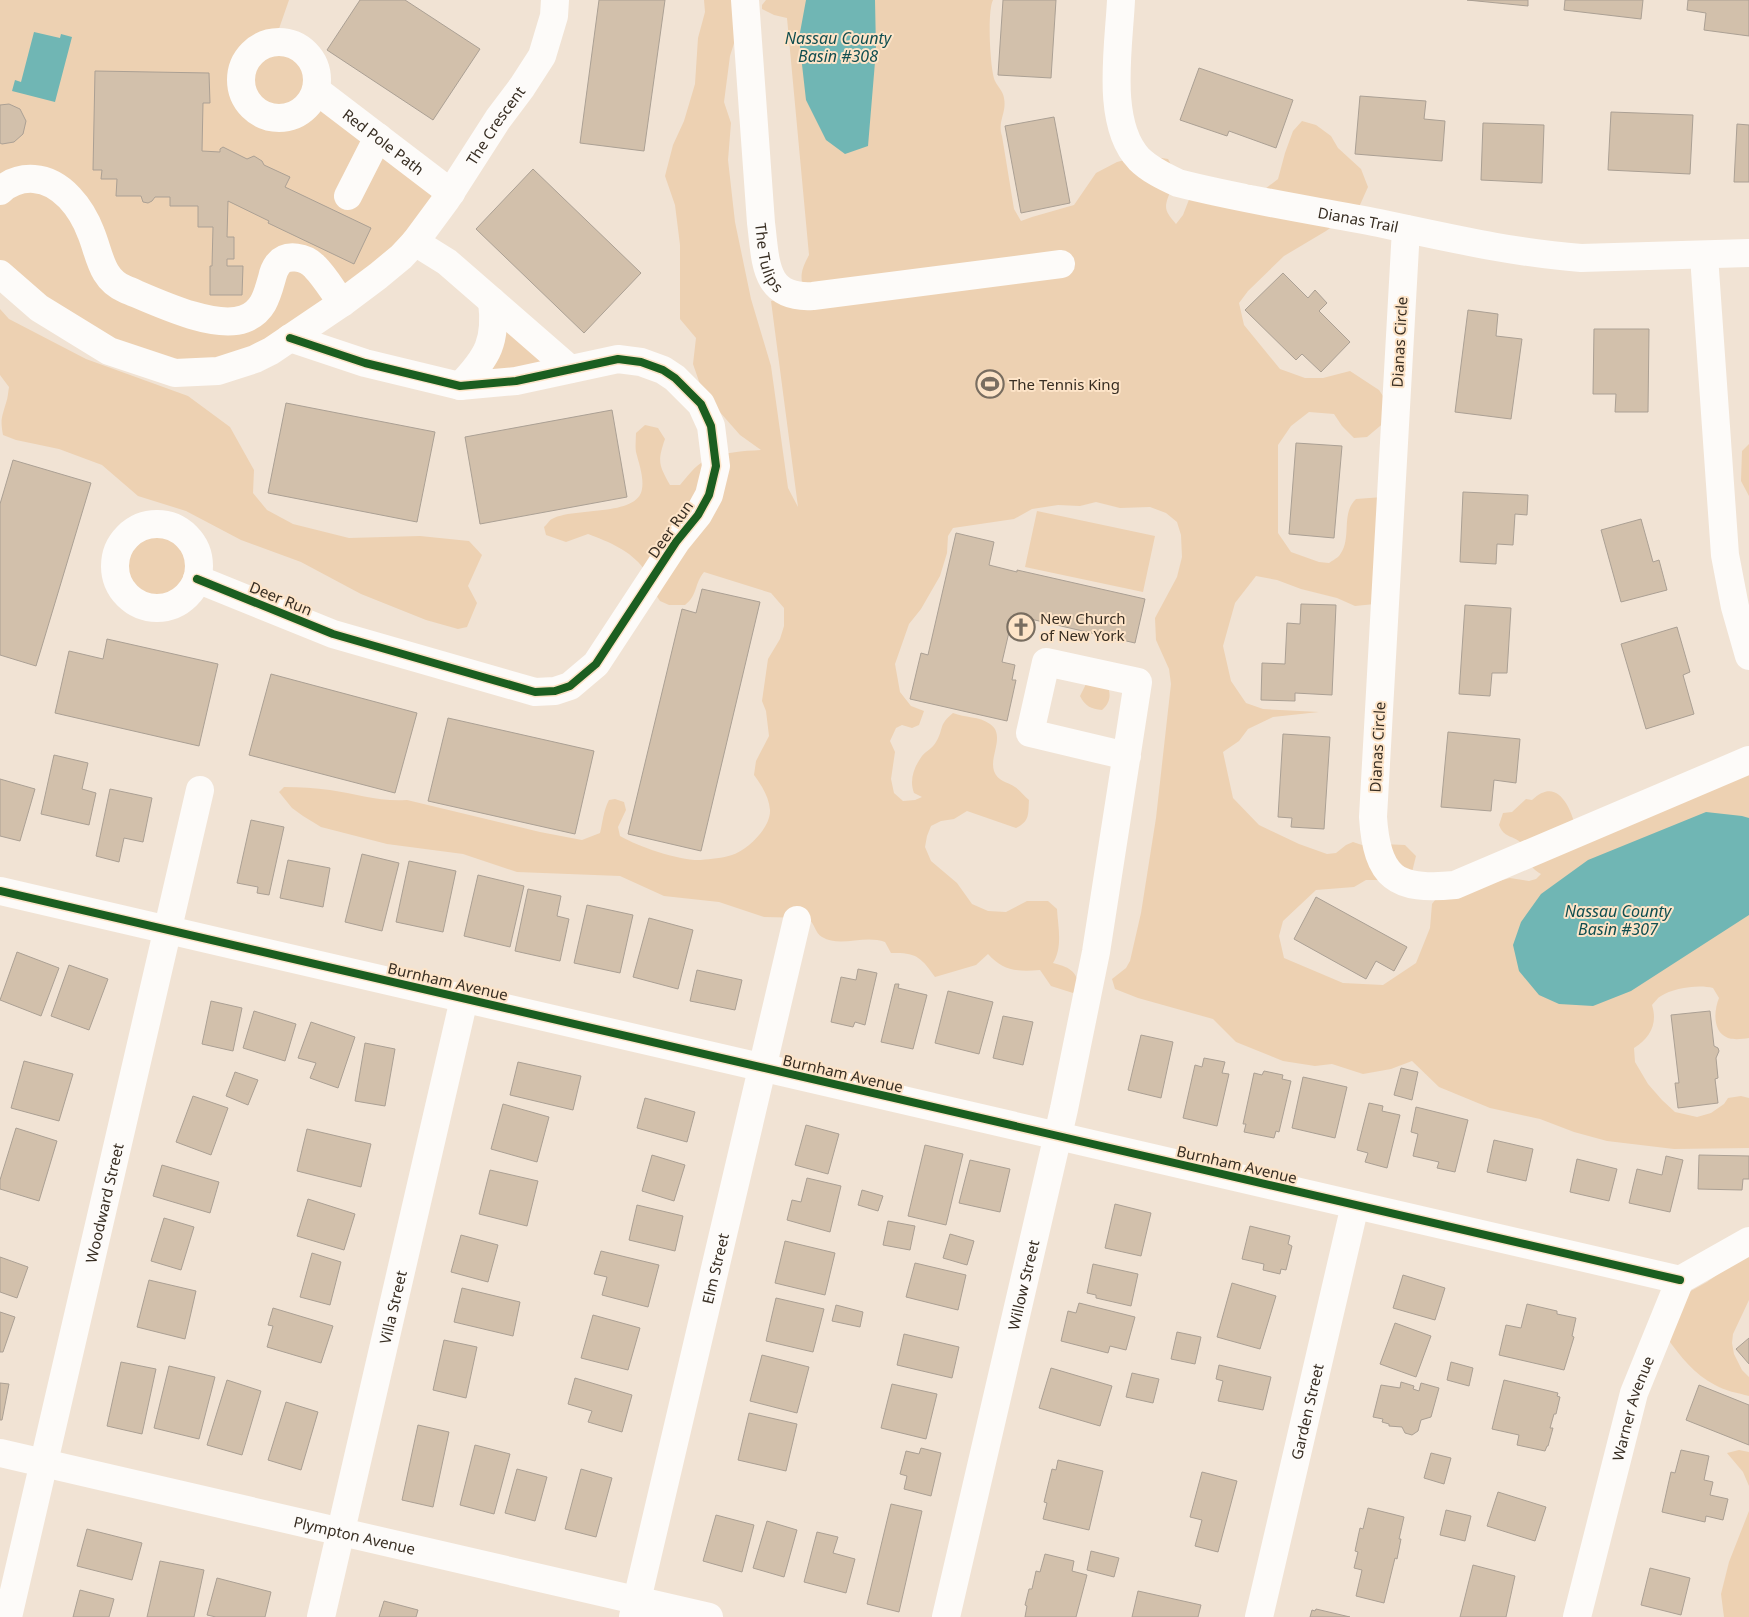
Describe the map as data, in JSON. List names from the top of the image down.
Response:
{
  "streets": {
    "street": [
      "The Crescent",
      "Red Pole Path",
      "Dianas Trail",
      "The Tulips",
      "Dianas Circle",
      "Deer Run",
      "Burnham Avenue",
      "Woodward Street",
      "Elm Street",
      "Willow Street",
      "Villa Street",
      "Warner Avenue",
      "Garden Street",
      "Plympton Avenue"
    ]
  },
  "crossings": [
    ["The Crescent", "Red Pole Path"],
    ["Dianas Trail", "Dianas Circle"],
    ["Burnham Avenue", "Woodward Street"],
    ["Burnham Avenue", "Elm Street"],
    ["Burnham Avenue", "Willow Street"],
    ["Burnham Avenue", "Villa Street"],
    ["Burnham Avenue", "Warner Avenue"],
    ["Burnham Avenue", "Garden Street"],
    ["Woodward Street", "Plympton Avenue"],
    ["Elm Street", "Plympton Avenue"],
    ["Villa Street", "Plympton Avenue"]
  ],
  "water": ["Nassau County Basin #308", "Nassau County Basin #307"],
  "places": {
    "sports": ["The Tennis King"],
    "church": ["New Church of New York"]
  }
}
